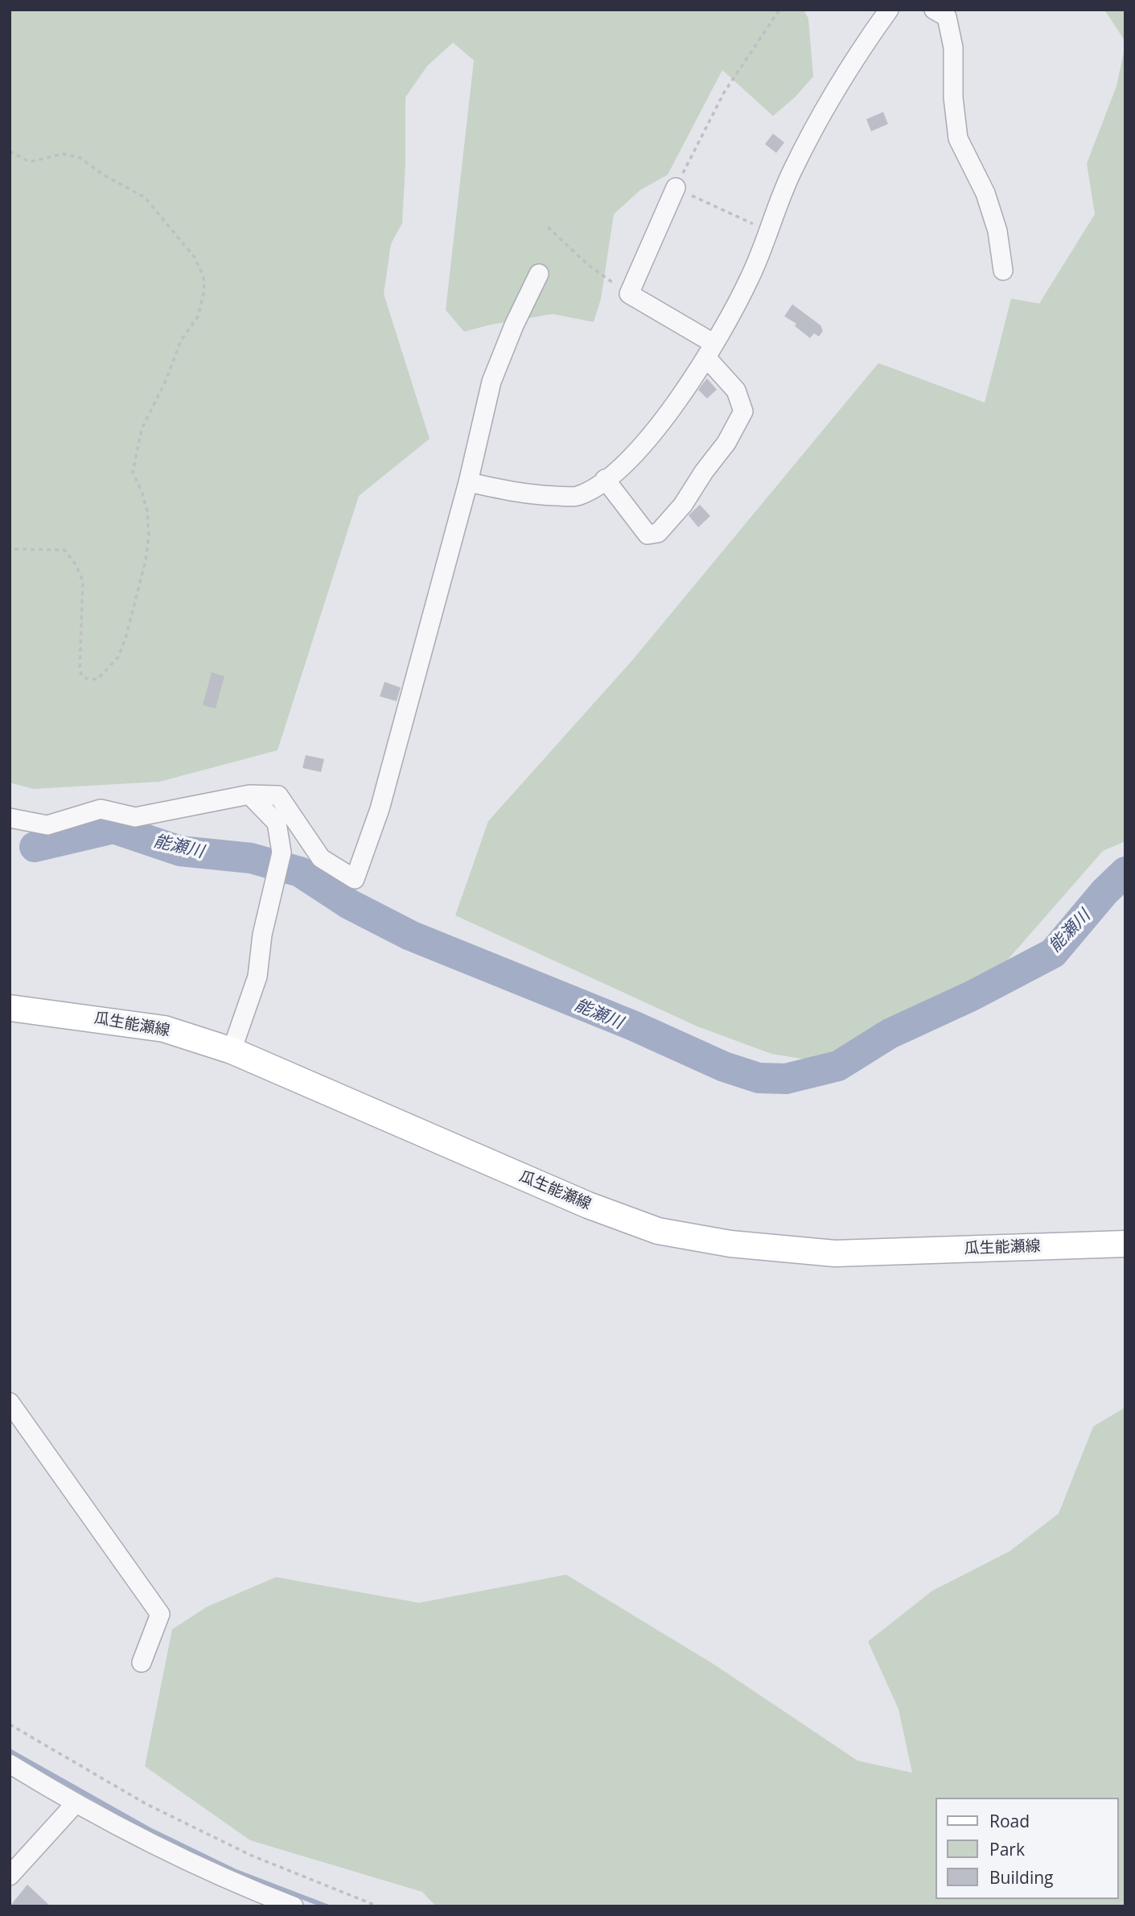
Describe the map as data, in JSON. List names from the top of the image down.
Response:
{
  "streets": {
    "main road": ["瓜生能瀬線"]
  },
  "water": ["能瀬川"],
  "legend": ["Road", "Park", "Building"]
}
